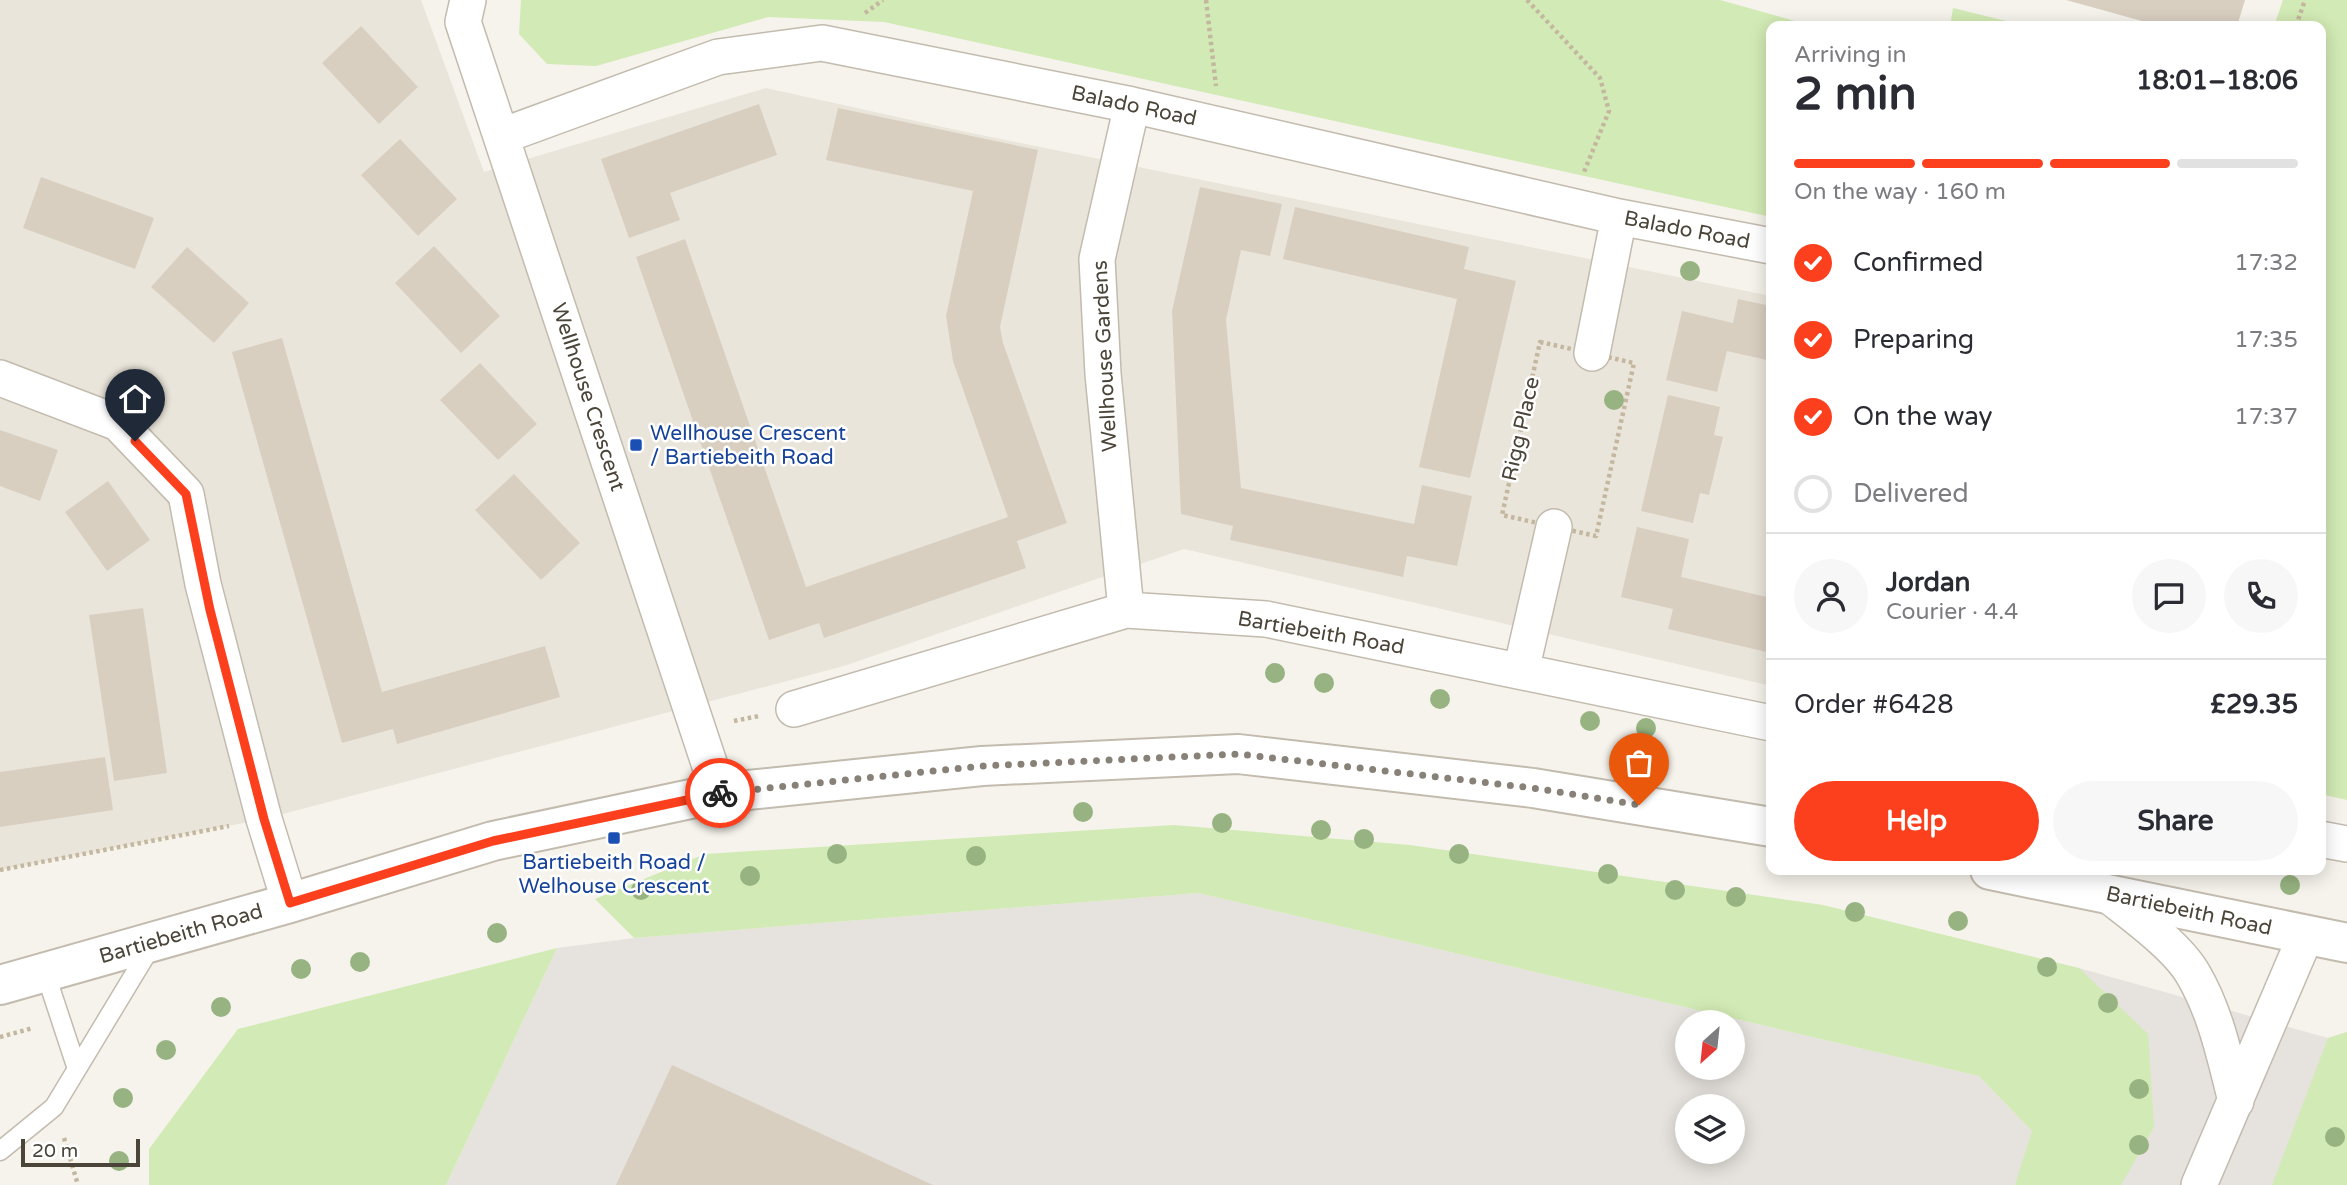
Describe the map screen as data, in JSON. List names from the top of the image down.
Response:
{
  "streets": {
    "street": [
      "Balado Road",
      "Wellhouse Gardens",
      "Wellhouse Crescent",
      "Bartiebeith Road"
    ],
    "path": ["Rigg Place"]
  },
  "crossings": [
    ["Balado Road", "Wellhouse Gardens"],
    ["Balado Road", "Wellhouse Crescent"],
    ["Wellhouse Gardens", "Bartiebeith Road"],
    ["Wellhouse Crescent", "Bartiebeith Road"]
  ],
  "places": {
    "transit": ["Wellhouse Crescent / Bartiebeith Road", "Bartiebeith Road / Welhouse Crescent"]
  },
  "scale_bar": "20 m",
  "north": "bottom left",
  "page": {
    "heading": ["2 min", "Arriving in", "18:01–18:06"],
    "panel": [
      "Jordan",
      "Courier · 4.4",
      "Order #6428",
      "£29.35"
    ],
    "bar": "On the way · 160 m",
    "list": [
      ["Confirmed", "17:32"],
      ["Preparing", "17:35"],
      ["On the way", "17:37"],
      "Delivered"
    ],
    "buttons": ["Help", "Share"],
    "scale": "20 m"
  }
}
